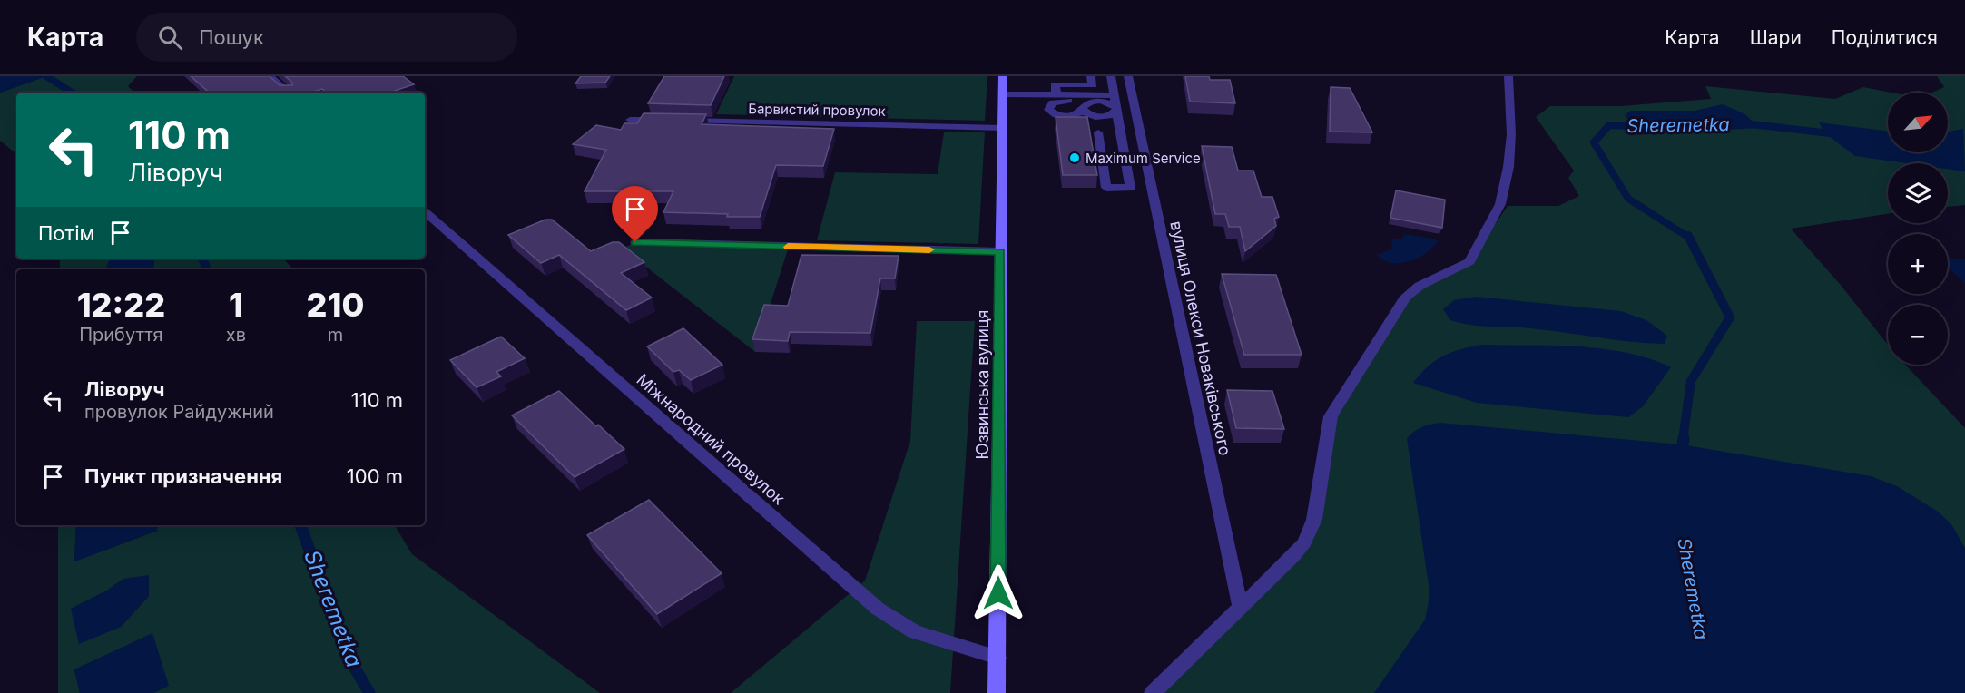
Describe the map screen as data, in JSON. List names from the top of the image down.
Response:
{
  "streets": {
    "main road": ["Юзвинська вулиця"],
    "street": ["Барвистий провулок", "вулиця Олекси Новаківського", "Міжнародний провулок"]
  },
  "crossings": [
    ["Барвистий провулок", "Юзвинська вулиця"],
    ["Юзвинська вулиця", "Міжнародний провулок"]
  ],
  "water": ["Sheremetka"],
  "places": ["Maximum Service"],
  "north": "top right",
  "page": {
    "header": "Карта",
    "search": "Пошук",
    "nav": ["Карта", "Шари", "Поділитися"],
    "map_buttons": ["+", "−"],
    "turn": ["110 m", "Ліворуч"],
    "then": "Потім",
    "eta": [
      "12:22",
      "Прибуття",
      "1",
      "хв",
      "210",
      "m"
    ],
    "list": [
      {
        "name": "Ліворуч",
        "note": "провулок Райдужний",
        "value": "110 m"
      },
      {
        "name": "Пункт призначення",
        "value": "100 m"
      }
    ]
  }
}
